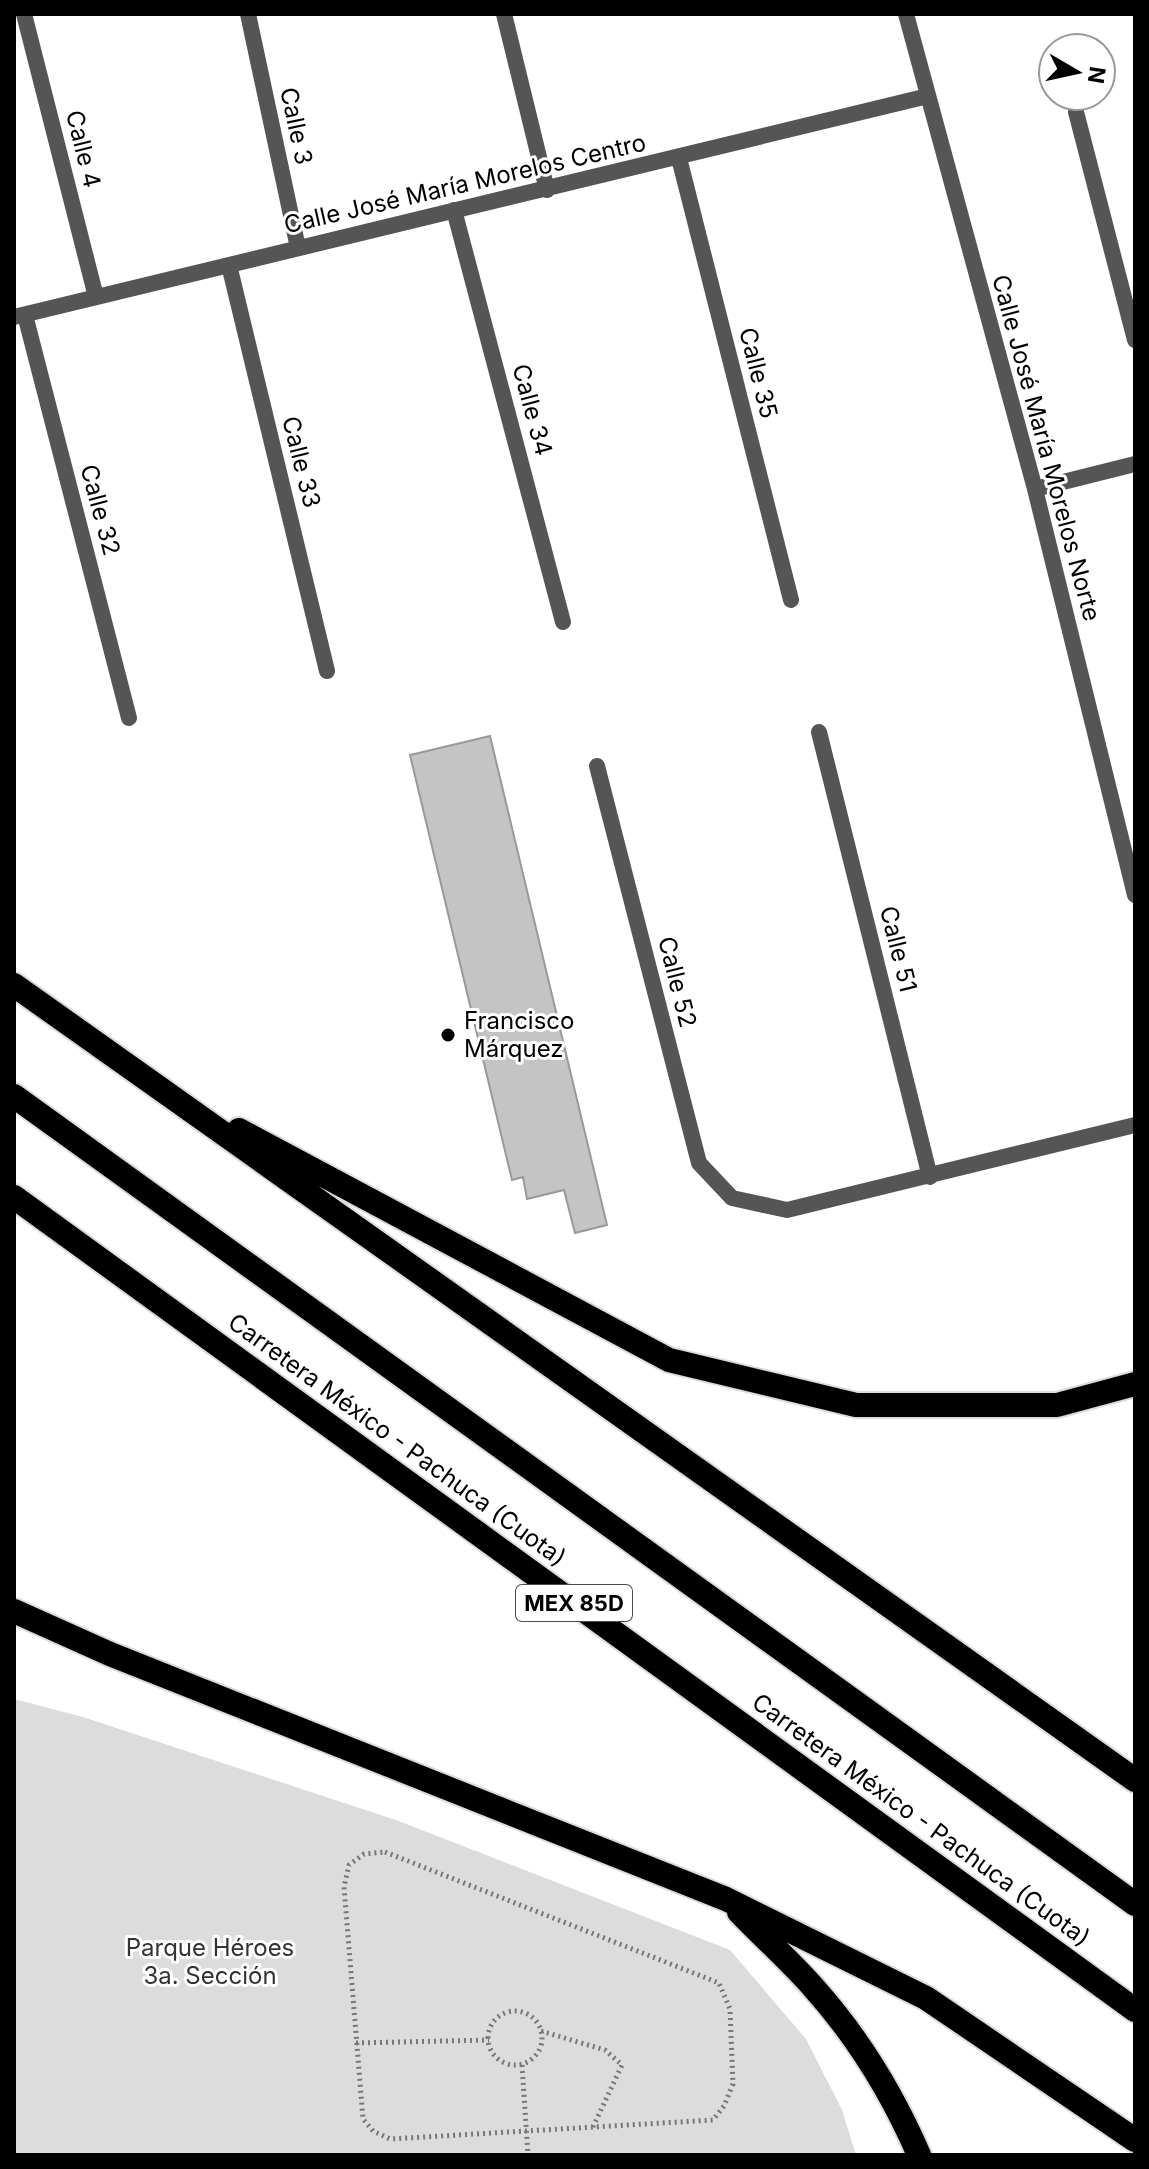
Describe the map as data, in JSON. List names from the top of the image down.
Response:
{
  "streets": {
    "highway": ["Carretera México - Pachuca (Cuota)", "MEX 85D"],
    "street": [
      "Calle 3",
      "Calle 4",
      "Calle José María Morelos Centro",
      "Calle 35",
      "Calle 34",
      "Calle José María Morelos Norte",
      "Calle 33",
      "Calle 32",
      "Calle 51",
      "Calle 52"
    ]
  },
  "crossings": [
    ["Calle 3", "Calle José María Morelos Centro"],
    ["Calle 4", "Calle José María Morelos Centro"],
    ["Calle José María Morelos Centro", "Calle 35"],
    ["Calle José María Morelos Centro", "Calle 34"],
    ["Calle José María Morelos Centro", "Calle José María Morelos Norte"],
    ["Calle José María Morelos Centro", "Calle 33"],
    ["Calle José María Morelos Centro", "Calle 32"],
    ["Calle 51", "Calle 52"]
  ],
  "parks": ["Parque Héroes 3a. Sección"],
  "places": ["Francisco Márquez"],
  "north": "right"
}
